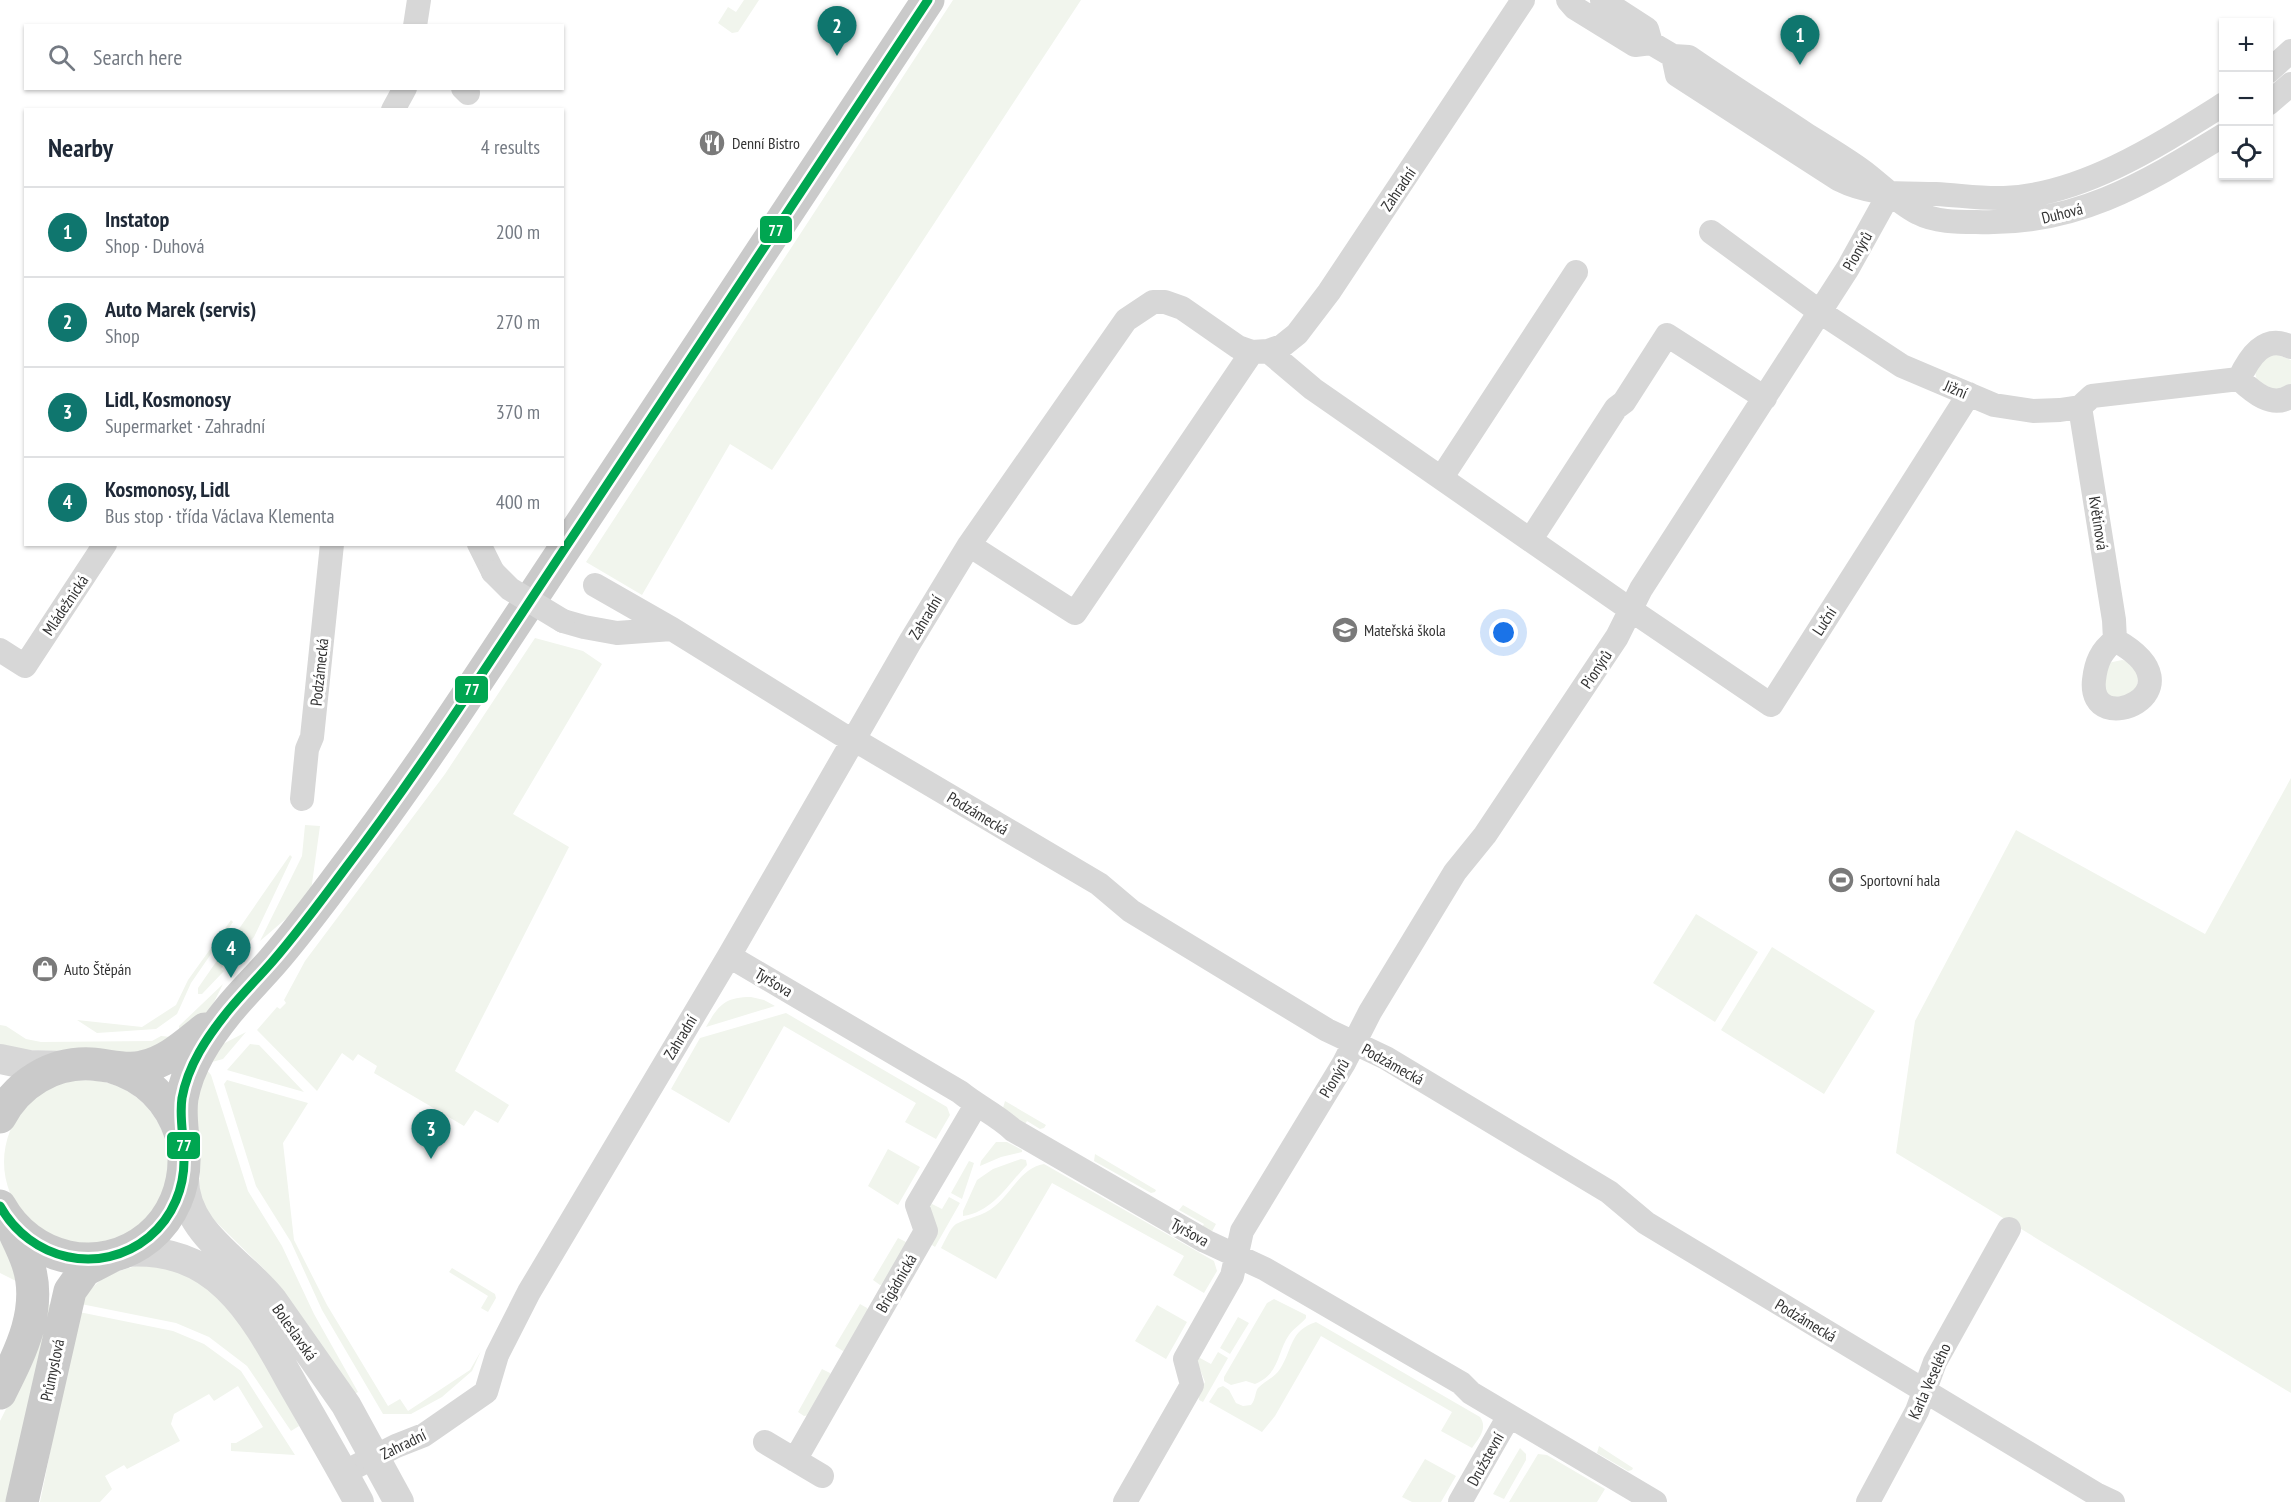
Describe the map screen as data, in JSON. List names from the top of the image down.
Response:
{
  "streets": {
    "main road": ["Průmyslová"],
    "street": [
      "Zahradní",
      "Duhová",
      "Pionýrů",
      "Jižní",
      "Květinová",
      "Mládežnická",
      "Luční",
      "Podzámecká",
      "Tyršova",
      "Brigádnická",
      "Boleslavská",
      "Karla Veselého",
      "Družstevní"
    ]
  },
  "crossings": [
    ["Zahradní", "Podzámecká"],
    ["Zahradní", "Tyršova"],
    ["Zahradní", "Boleslavská"],
    ["Duhová", "Pionýrů"],
    ["Pionýrů", "Jižní"],
    ["Pionýrů", "Luční"],
    ["Pionýrů", "Podzámecká"],
    ["Pionýrů", "Tyršova"],
    ["Jižní", "Květinová"],
    ["Jižní", "Luční"],
    ["Podzámecká", "Karla Veselého"],
    ["Tyršova", "Brigádnická"],
    ["Tyršova", "Družstevní"],
    ["Boleslavská", "Průmyslová"]
  ],
  "places": {
    "restaurant": ["Denní Bistro"],
    "school or university": ["Mateřská škola"],
    "sports": ["Sportovní hala"],
    "shop": ["Auto Štěpán"]
  },
  "lines": ["transit line 77"],
  "page": {
    "pins": [
      "2",
      "1",
      "4",
      "3"
    ],
    "map_buttons": ["+", "−"],
    "search": "Search here",
    "heading": ["Nearby", "4 results"],
    "list": [
      {
        "mark": "1",
        "name": "Instatop",
        "note": "Shop · Duhová",
        "value": "200 m"
      },
      {
        "mark": "2",
        "name": "Auto Marek (servis)",
        "note": "Shop",
        "value": "270 m"
      },
      {
        "mark": "3",
        "name": "Lidl, Kosmonosy",
        "note": "Supermarket · Zahradní",
        "value": "370 m"
      },
      {
        "mark": "4",
        "name": "Kosmonosy, Lidl",
        "note": "Bus stop · třída Václava Klementa",
        "value": "400 m"
      }
    ]
  }
}
